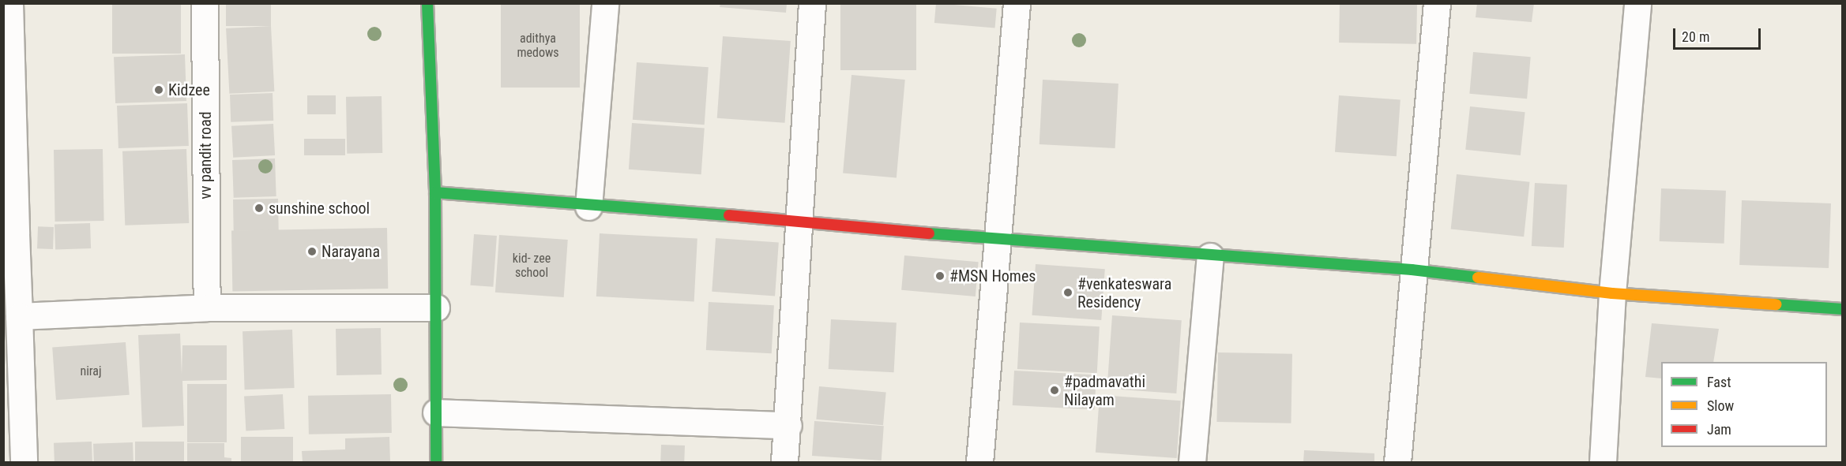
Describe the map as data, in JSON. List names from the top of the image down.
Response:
{
  "streets": {
    "street": ["vv pandit road"]
  },
  "places": [
    "Kidzee",
    "sunshine school",
    "Narayana",
    "#MSN Homes",
    "#venkateswara Residency",
    "#padmavathi Nilayam"
  ],
  "house_numbers": ["adithya medows", "kid- zee school", "niraj"],
  "legend": ["Fast", "Slow", "Jam"],
  "scale_bar": "20 m"
}
